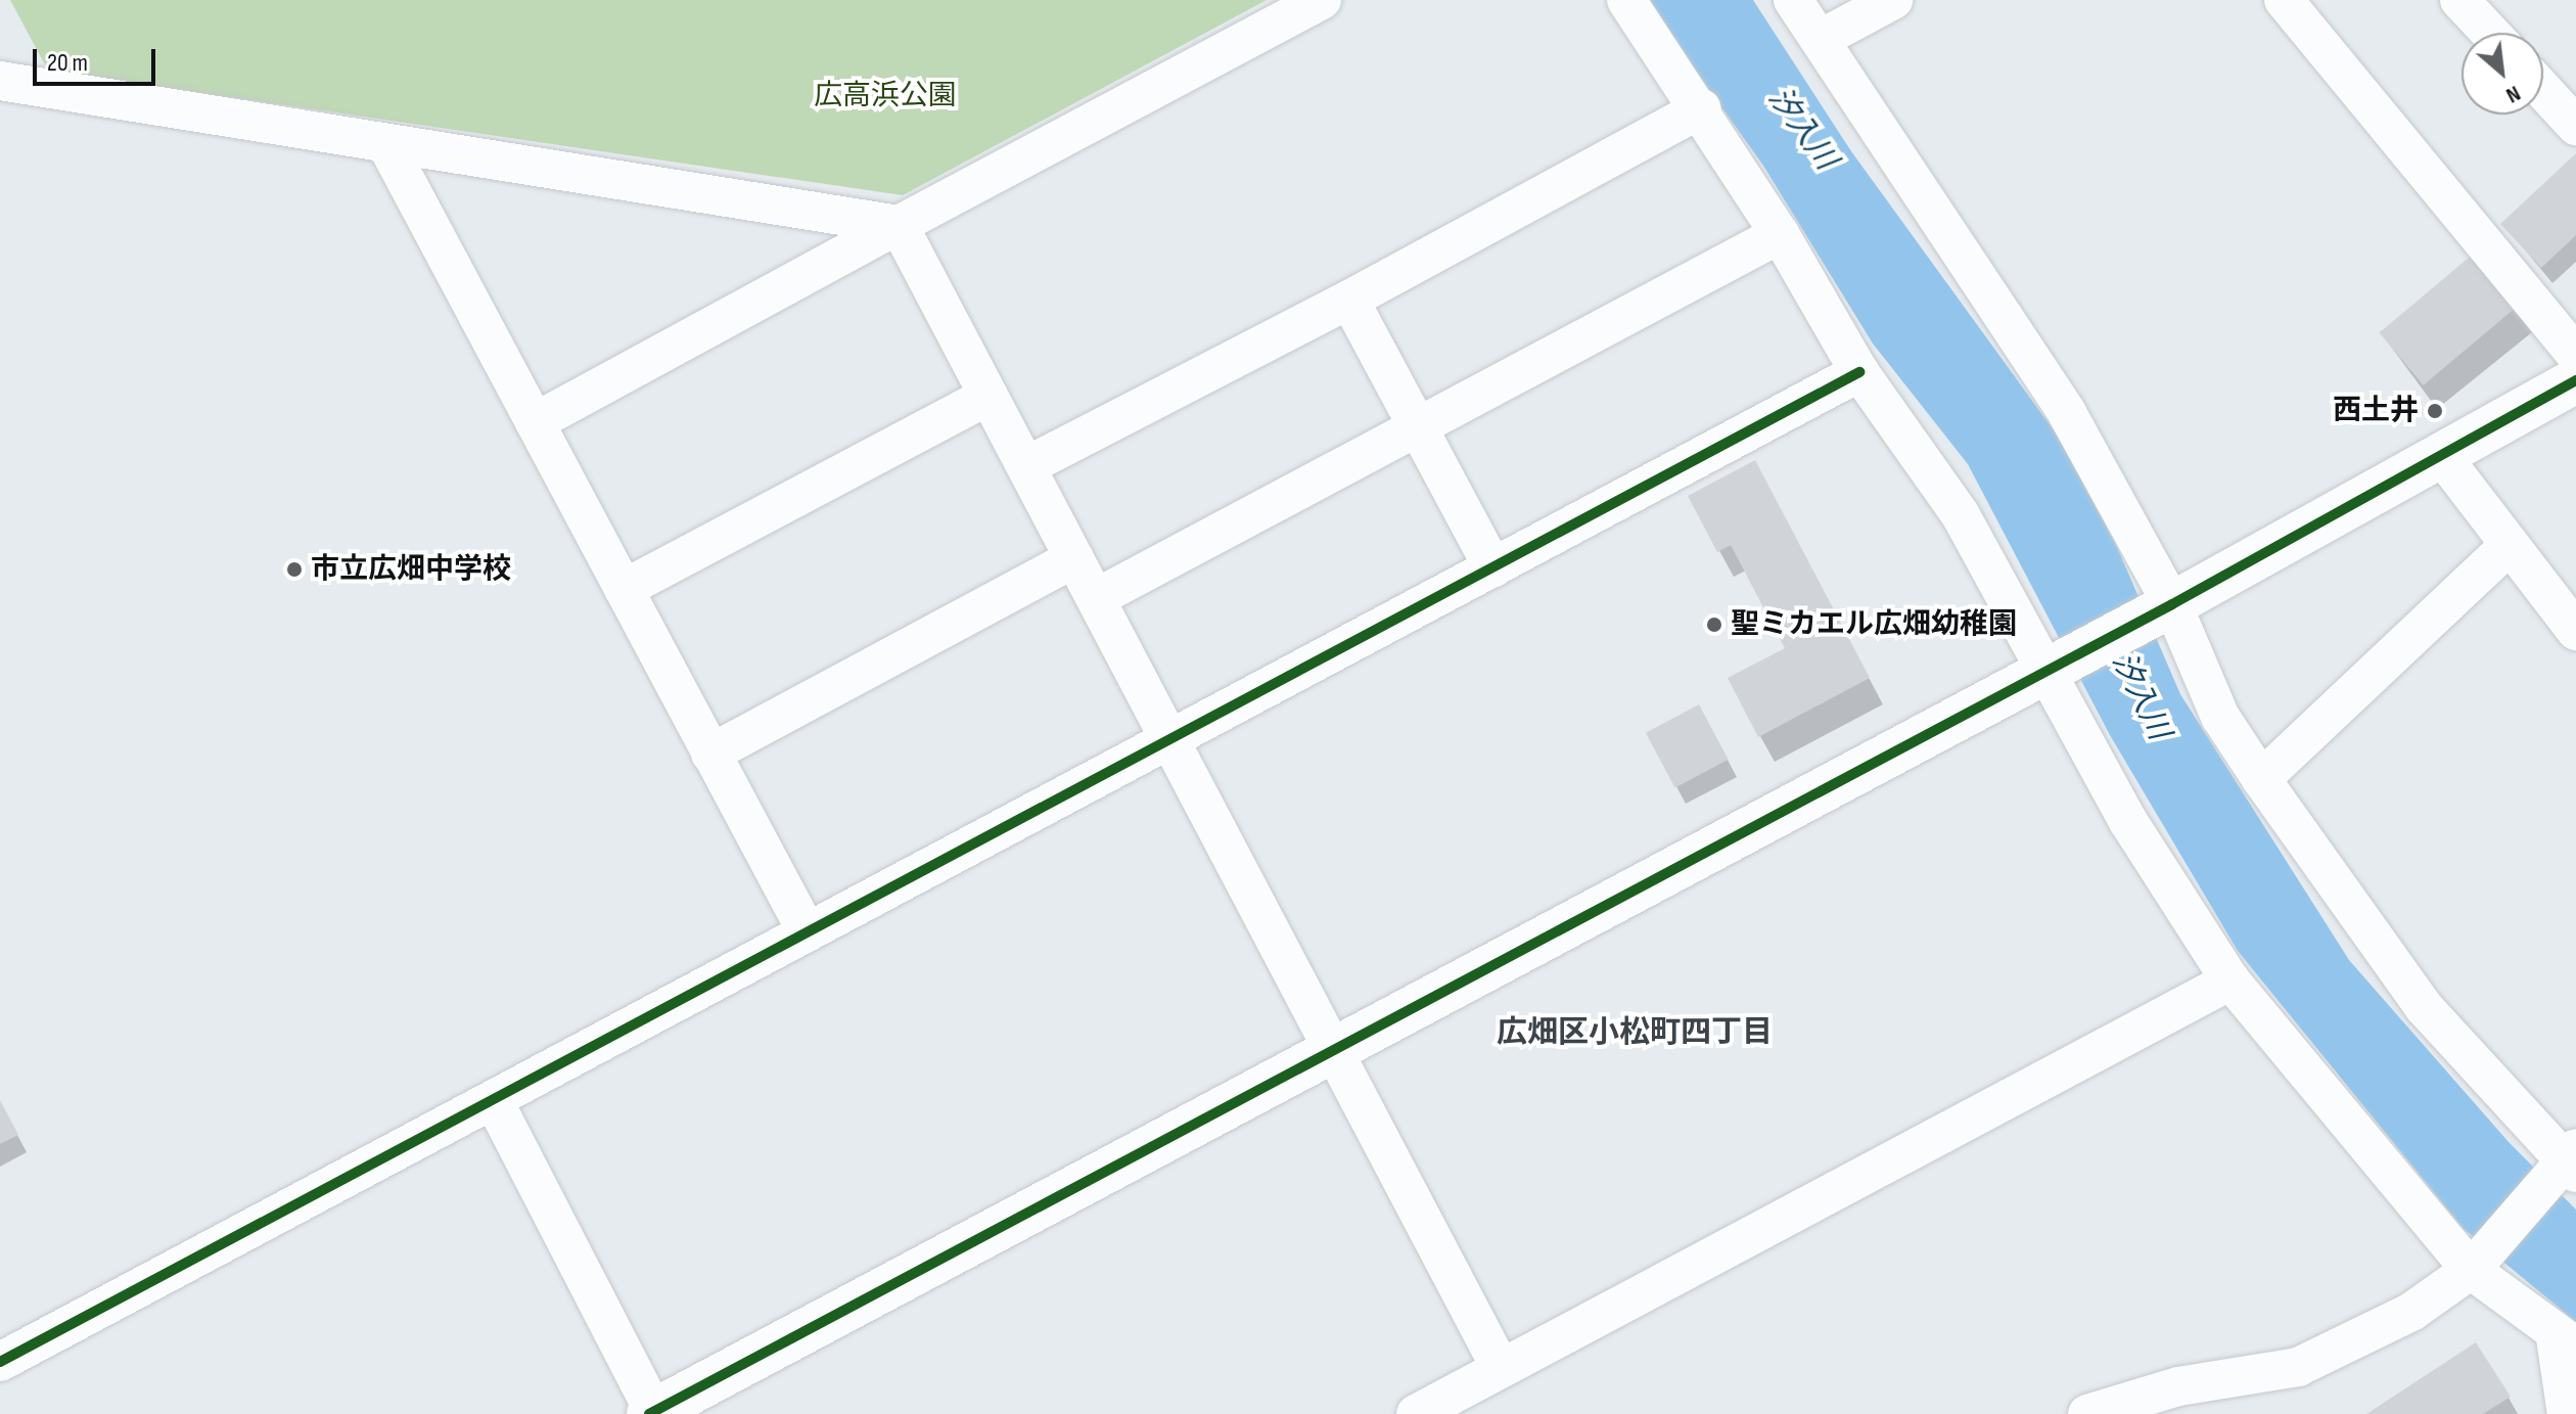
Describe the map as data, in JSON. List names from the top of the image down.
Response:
{
  "districts": ["広畑区小松町四丁目"],
  "water": ["汐入川"],
  "parks": ["広高浜公園"],
  "places": ["西土井", "市立広畑中学校", "聖ミカエル広畑幼稚園"],
  "scale_bar": "20 m",
  "north": "bottom right"
}
